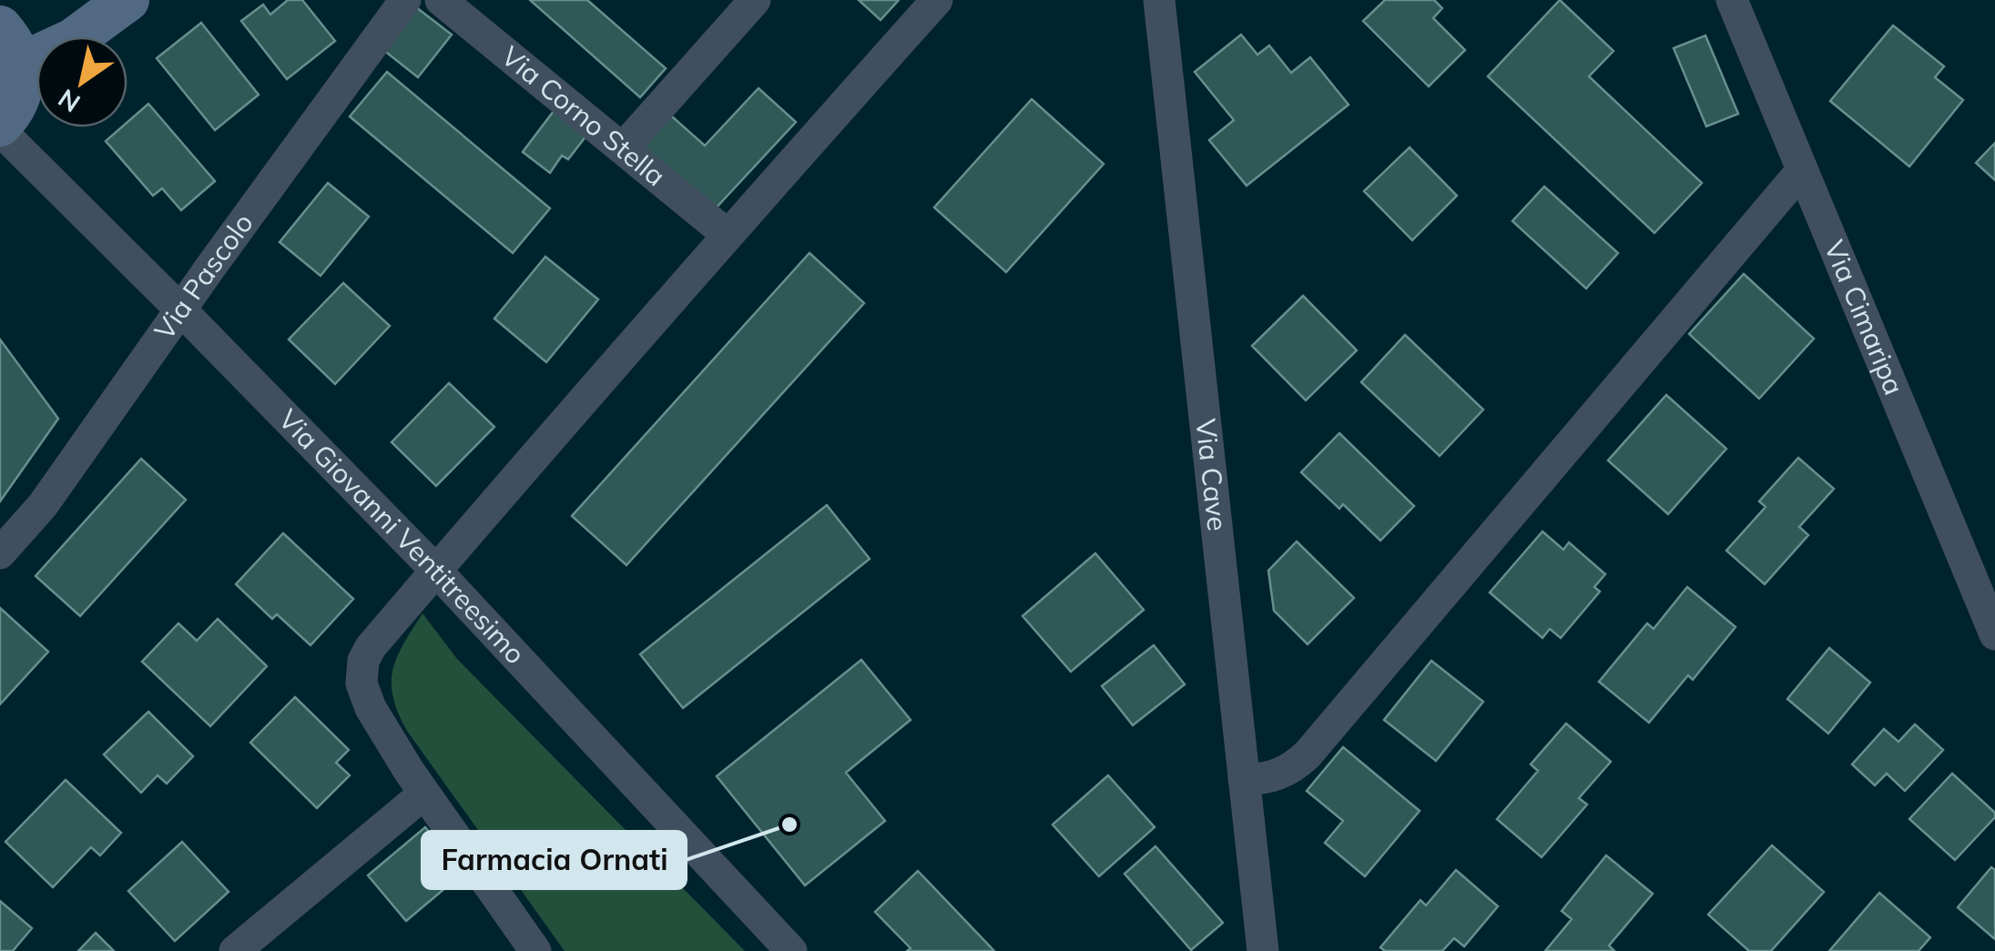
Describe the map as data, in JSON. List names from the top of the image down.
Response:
{
  "streets": {
    "street": [
      "Via Corno Stella",
      "Via Pascolo",
      "Via Cimaripa",
      "Via Cave",
      "Via Giovanni Ventitreesimo"
    ]
  },
  "crossings": [
    ["Via Pascolo", "Via Giovanni Ventitreesimo"]
  ],
  "places": ["Farmacia Ornati"],
  "north": "bottom left"
}
